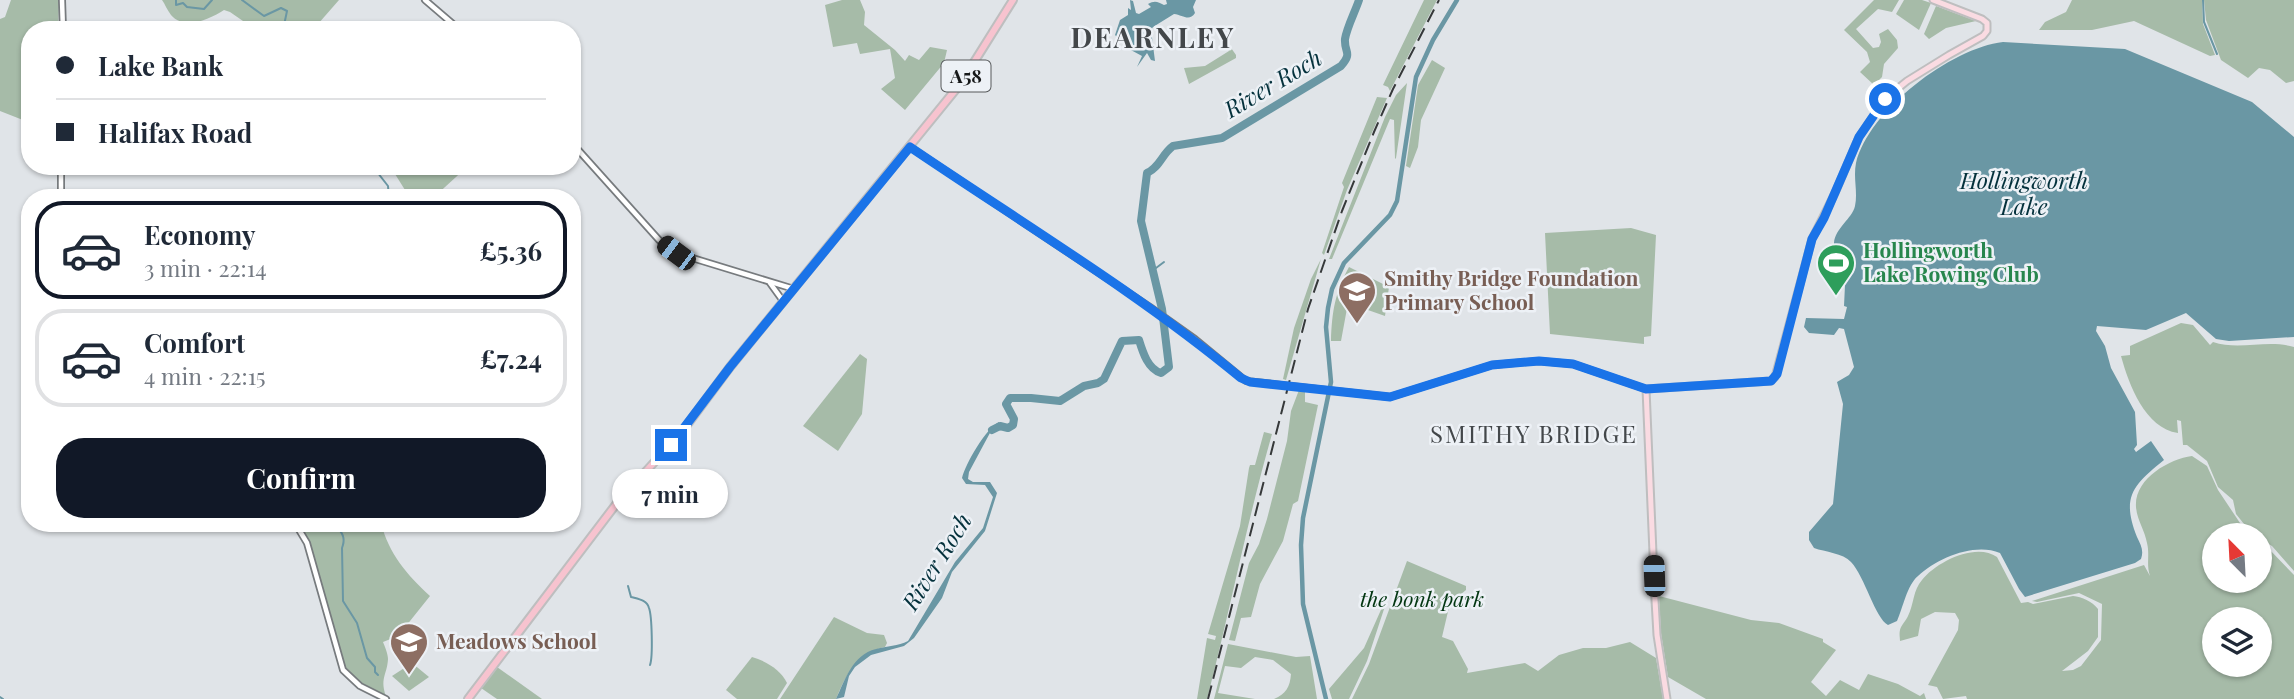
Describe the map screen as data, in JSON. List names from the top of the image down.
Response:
{
  "streets": {
    "highway": ["A58"]
  },
  "districts": ["DEARNLEY", "SMITHY BRIDGE"],
  "water": ["River Roch", "Hollingworth Lake"],
  "parks": ["the bonk park"],
  "places": {
    "sports": ["Hollingworth Lake Rowing Club"],
    "school or university": ["Smithy Bridge Foundation Primary School", "Meadows School"]
  },
  "north": "top left",
  "page": {
    "banner": ["Lake Bank", "Halifax Road"],
    "list": [
      {
        "name": "Economy",
        "note": "3 min · 22:14",
        "value": "£5.36"
      },
      {
        "name": "Comfort",
        "note": "4 min · 22:15",
        "value": "£7.24"
      }
    ],
    "buttons": "Confirm",
    "bubble": "7 min"
  }
}
